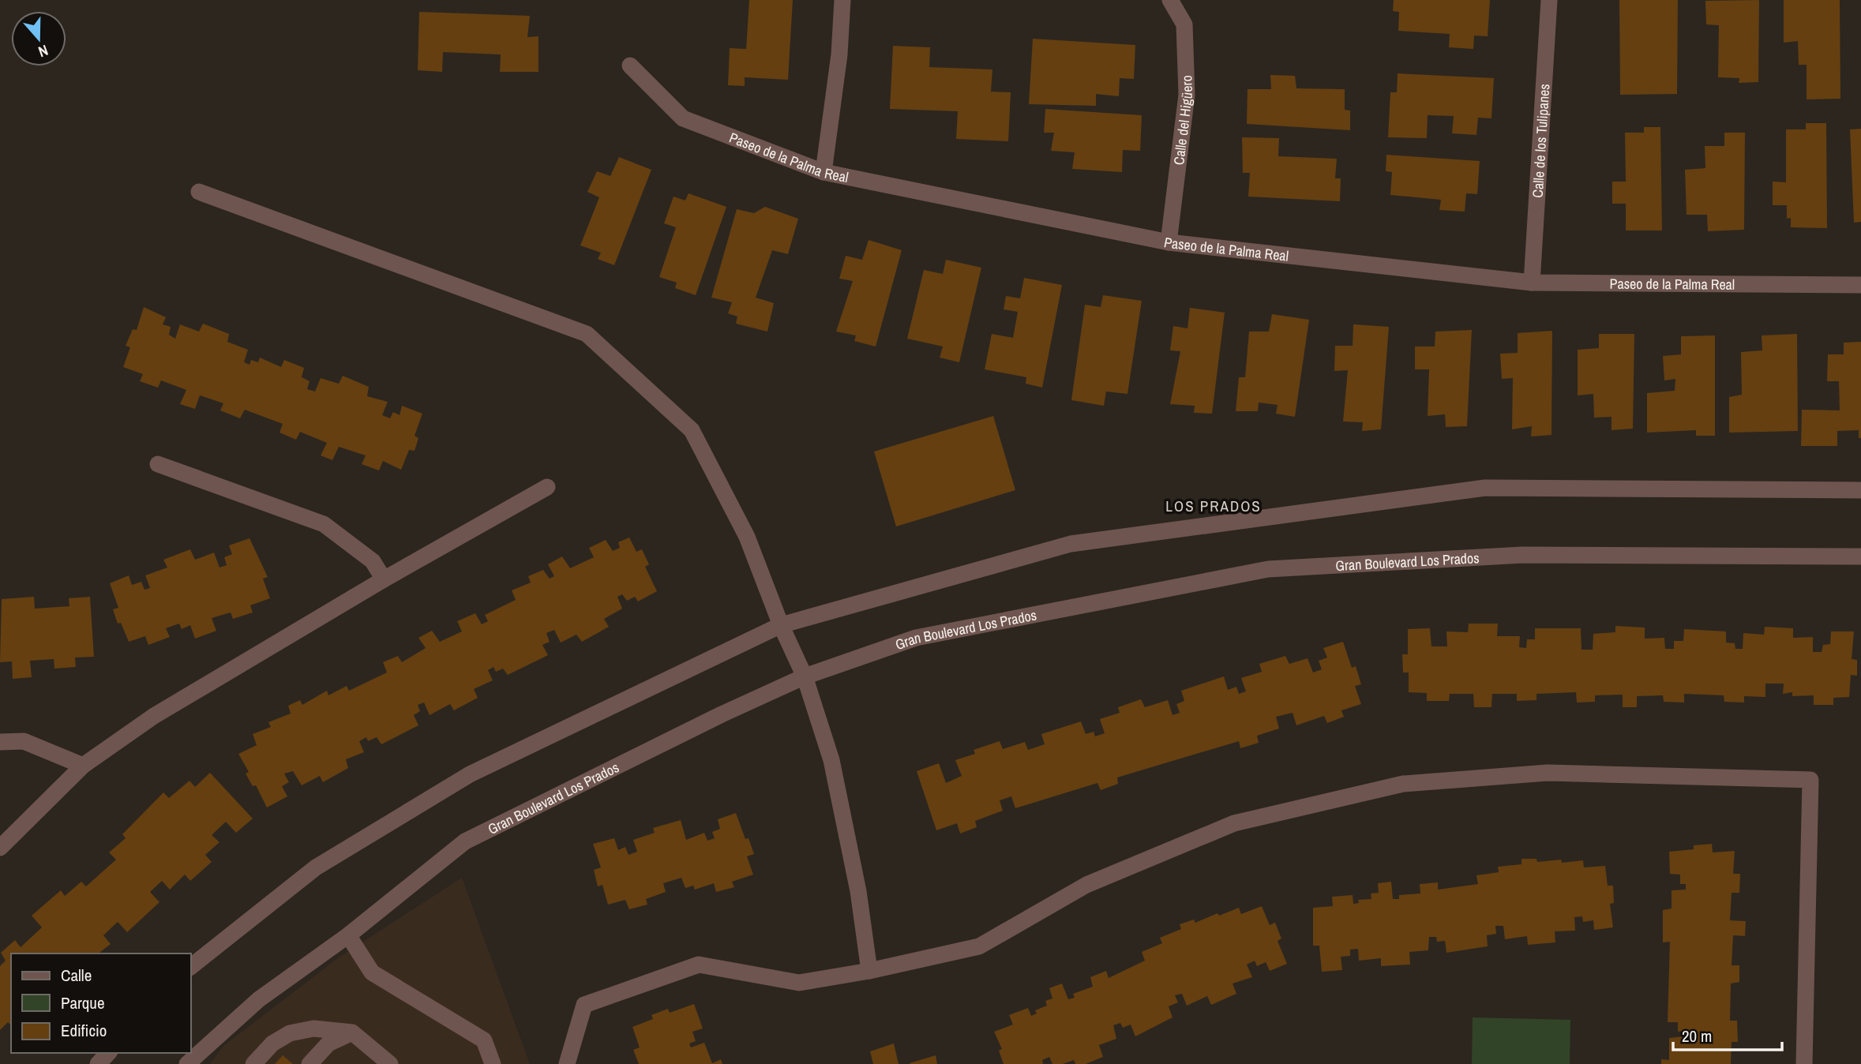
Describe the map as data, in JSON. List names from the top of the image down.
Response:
{
  "streets": {
    "street": [
      "Calle del Higüero",
      "Calle de los Tulipanes",
      "Paseo de la Palma Real",
      "Gran Boulevard Los Prados"
    ]
  },
  "crossings": [
    ["Calle del Higüero", "Paseo de la Palma Real"],
    ["Calle de los Tulipanes", "Paseo de la Palma Real"]
  ],
  "districts": ["LOS PRADOS"],
  "legend": ["Calle", "Parque", "Edificio"],
  "scale_bar": "20 m",
  "north": "bottom"
}
